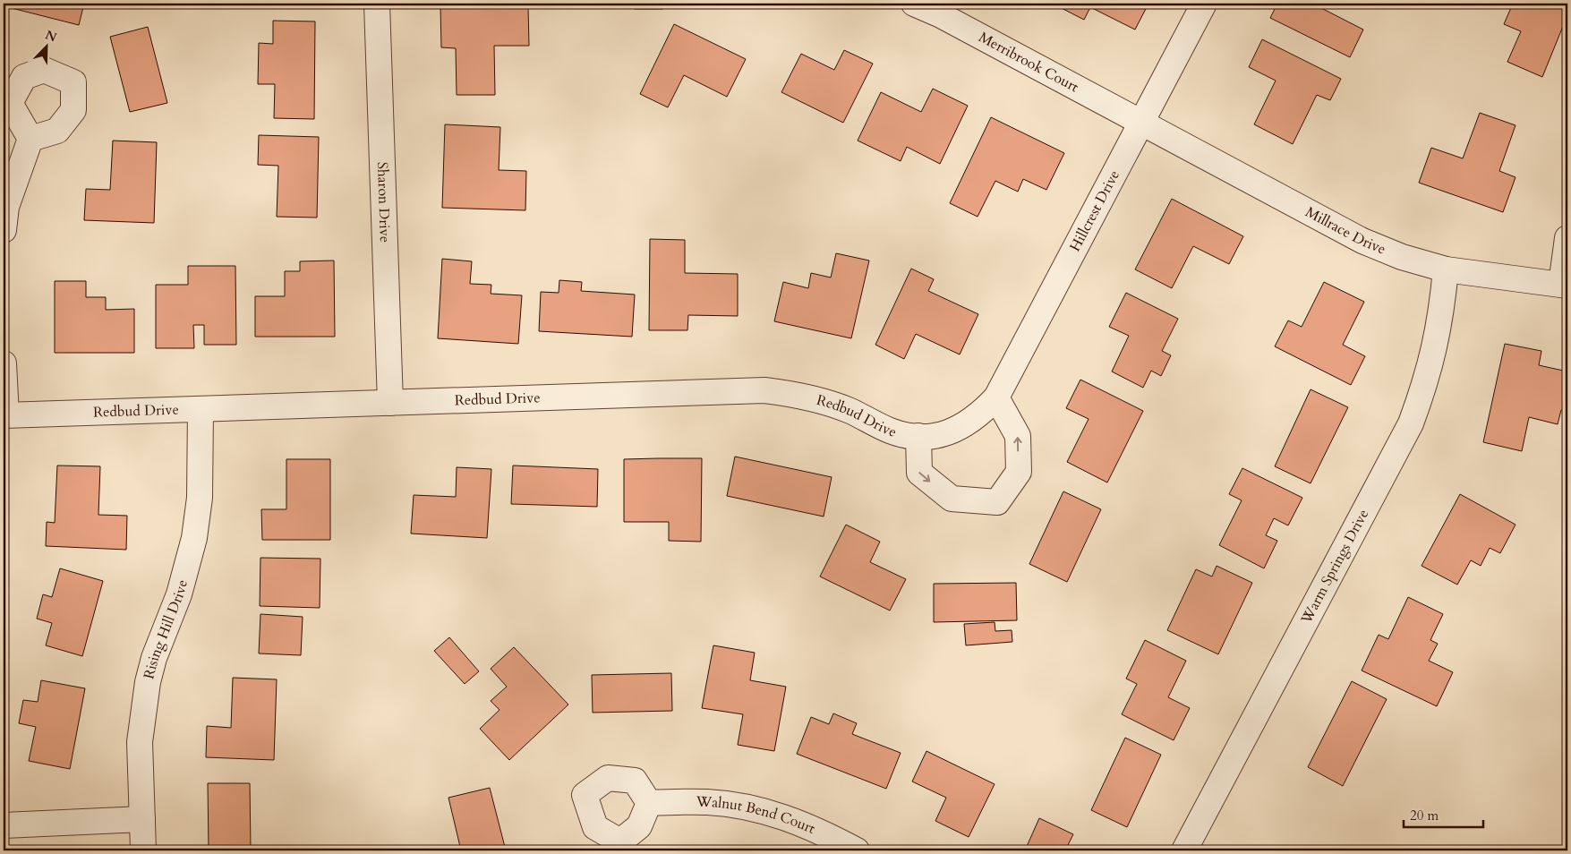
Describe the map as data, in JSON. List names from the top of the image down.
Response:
{
  "streets": {
    "street": [
      "Merribrook Court",
      "Sharon Drive",
      "Hillcrest Drive",
      "Millrace Drive",
      "Redbud Drive",
      "Warm Springs Drive",
      "Rising Hill Drive",
      "Walnut Bend Court"
    ]
  },
  "crossings": [
    ["Merribrook Court", "Hillcrest Drive"],
    ["Merribrook Court", "Millrace Drive"],
    ["Sharon Drive", "Redbud Drive"],
    ["Hillcrest Drive", "Millrace Drive"],
    ["Hillcrest Drive", "Redbud Drive"],
    ["Millrace Drive", "Warm Springs Drive"],
    ["Redbud Drive", "Rising Hill Drive"]
  ],
  "scale_bar": "20 m",
  "north": "top right"
}
